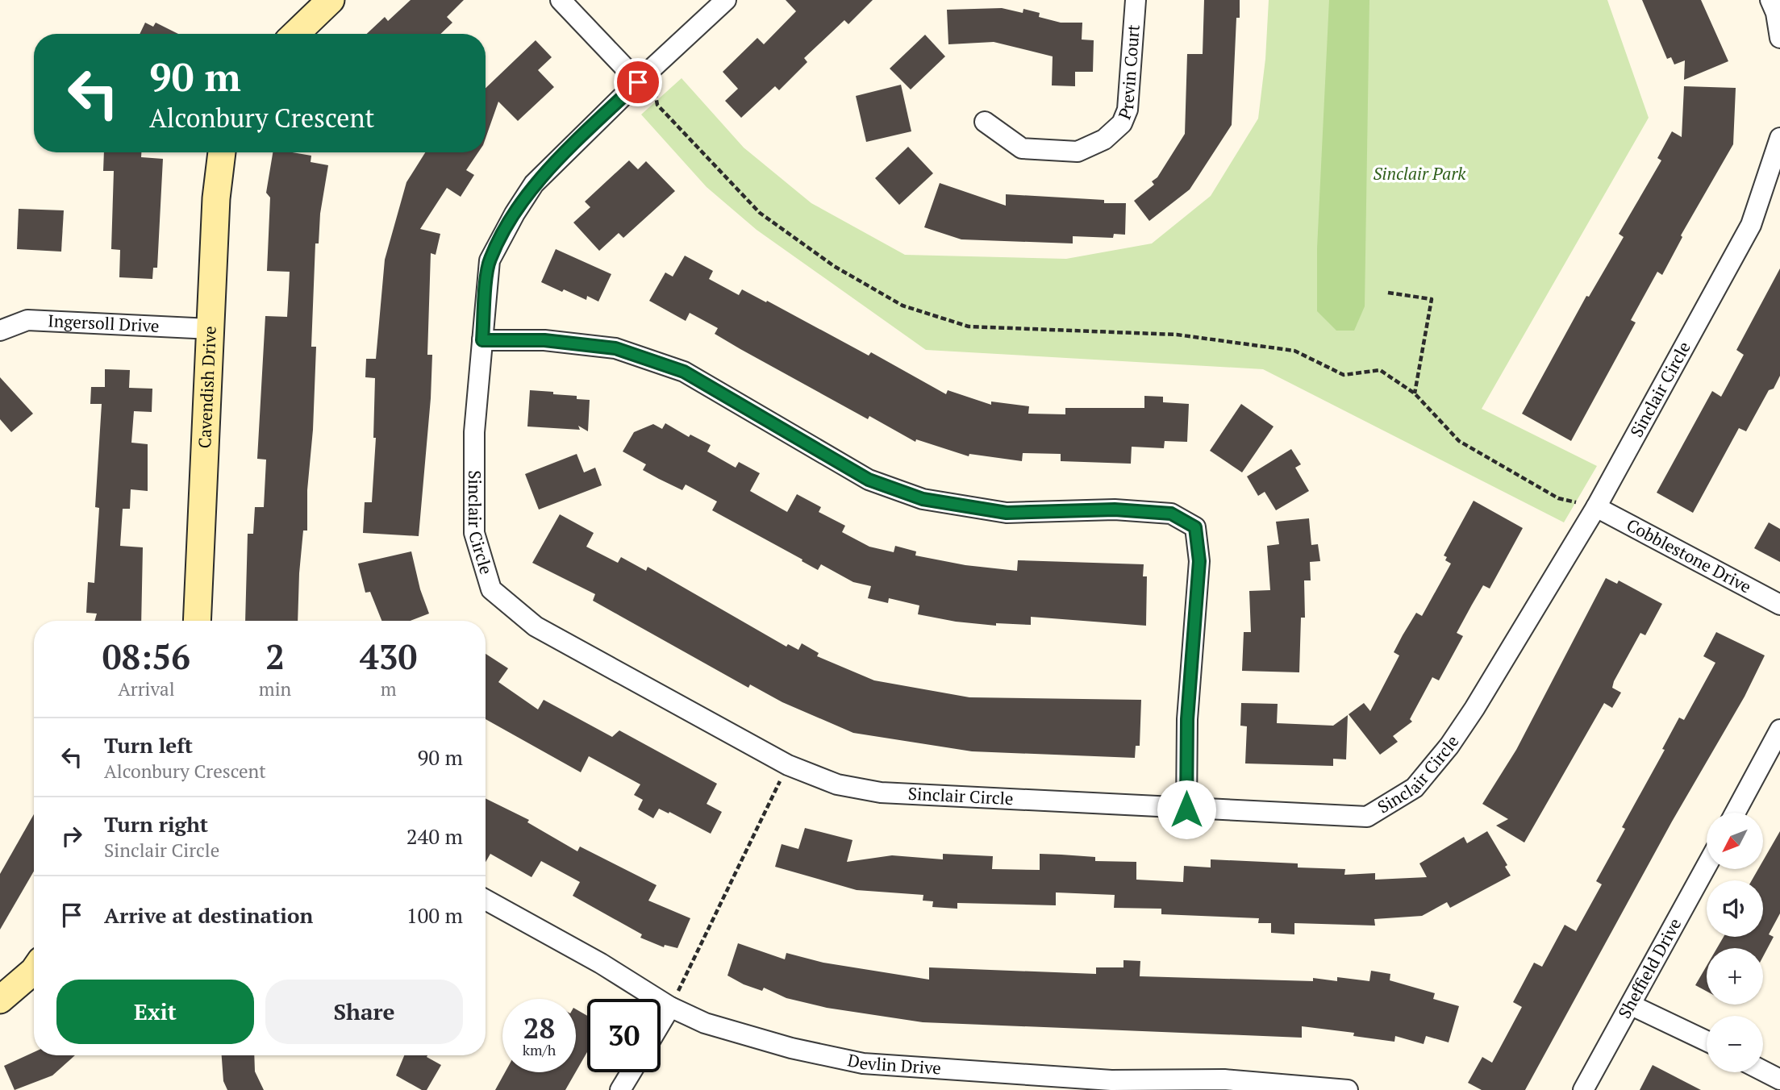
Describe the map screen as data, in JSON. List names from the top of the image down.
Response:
{
  "streets": {
    "street": [
      "Previn Court",
      "Ingersoll Drive",
      "Cavendish Drive",
      "Sinclair Circle",
      "Cobblestone Drive",
      "Sheffield Drive",
      "Devlin Drive"
    ]
  },
  "crossings": [
    ["Ingersoll Drive", "Cavendish Drive"],
    ["Sinclair Circle", "Cobblestone Drive"]
  ],
  "parks": ["Sinclair Park"],
  "north": "bottom left",
  "page": {
    "turn": ["90 m", "Alconbury Crescent"],
    "eta": [
      "08:56",
      "Arrival",
      "2",
      "min",
      "430",
      "m"
    ],
    "list": [
      {
        "name": "Turn left",
        "note": "Alconbury Crescent",
        "value": "90 m"
      },
      {
        "name": "Turn right",
        "note": "Sinclair Circle",
        "value": "240 m"
      },
      {
        "name": "Arrive at destination",
        "value": "100 m"
      }
    ],
    "map_buttons": ["+", "−"],
    "buttons": ["Exit", "Share"],
    "speed": "28 km/h",
    "limit": "30"
  }
}
